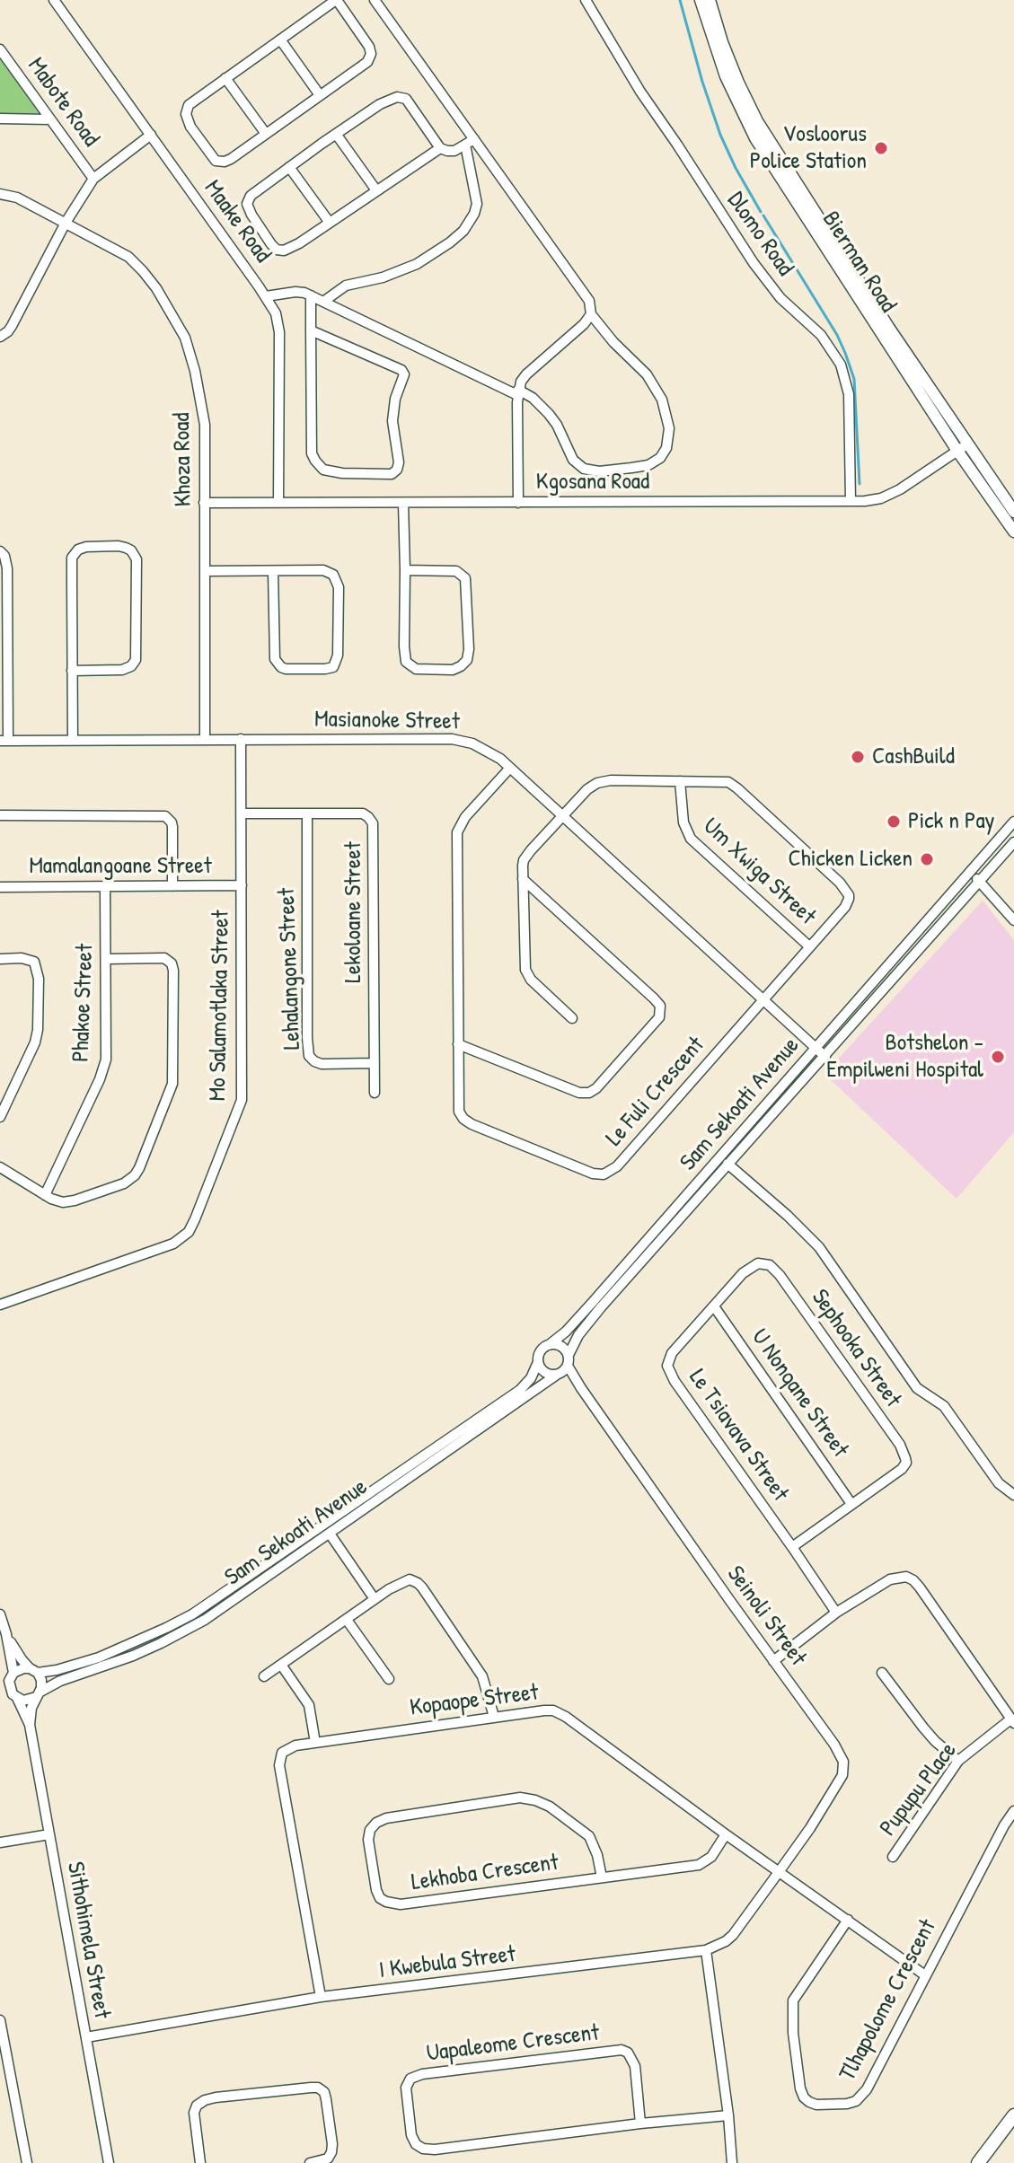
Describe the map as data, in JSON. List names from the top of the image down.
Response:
{
  "streets": {
    "main road": ["Bierman Road"],
    "street": [
      "Mabote Road",
      "Maake Road",
      "Dlomo Road",
      "Khoza Road",
      "Kgosana Road",
      "Masianoke Street",
      "Mamalangoane Street",
      "Um Xwiga Street",
      "Lekoloane Street",
      "Lehalangone Street",
      "Phakoe Street",
      "Mo Salamotlaka Street",
      "Le Fuli Crescent",
      "Sam Sekoati Avenue",
      "Sephooka Street",
      "U Nonqane Street",
      "Le Tsiavava Street",
      "Seinoli Street",
      "Kopaope Street",
      "Pupupu Place",
      "Lekhoba Crescent",
      "Sithohimela Street",
      "I Kwebula Street",
      "Tlhapolome Crescent",
      "Uapaleome Crescent"
    ]
  },
  "crossings": [
    ["Maake Road", "Kgosana Road"],
    ["Dlomo Road", "Kgosana Road"],
    ["Bierman Road", "Kgosana Road"],
    ["Khoza Road", "Kgosana Road"],
    ["Khoza Road", "Masianoke Street"],
    ["Masianoke Street", "Mo Salamotlaka Street"],
    ["Masianoke Street", "Le Fuli Crescent"],
    ["Masianoke Street", "Sam Sekoati Avenue"],
    ["Mamalangoane Street", "Phakoe Street"],
    ["Mamalangoane Street", "Mo Salamotlaka Street"],
    ["Um Xwiga Street", "Le Fuli Crescent"],
    ["Lekoloane Street", "Lehalangone Street"],
    ["Lekoloane Street", "Mo Salamotlaka Street"],
    ["Sam Sekoati Avenue", "Seinoli Street"],
    ["Sam Sekoati Avenue", "Sithohimela Street"],
    ["Sephooka Street", "U Nonqane Street"],
    ["Sephooka Street", "Le Tsiavava Street"],
    ["U Nonqane Street", "Le Tsiavava Street"],
    ["Seinoli Street", "Kopaope Street"],
    ["Seinoli Street", "I Kwebula Street"],
    ["Kopaope Street", "Lekhoba Crescent"],
    ["Kopaope Street", "I Kwebula Street"],
    ["Kopaope Street", "Tlhapolome Crescent"],
    ["Sithohimela Street", "I Kwebula Street"]
  ],
  "places": [
    "Vosloorus Police Station",
    "CashBuild",
    "Pick n Pay",
    "Chicken Licken",
    "Botshelon - Empilweni Hospital"
  ]
}
